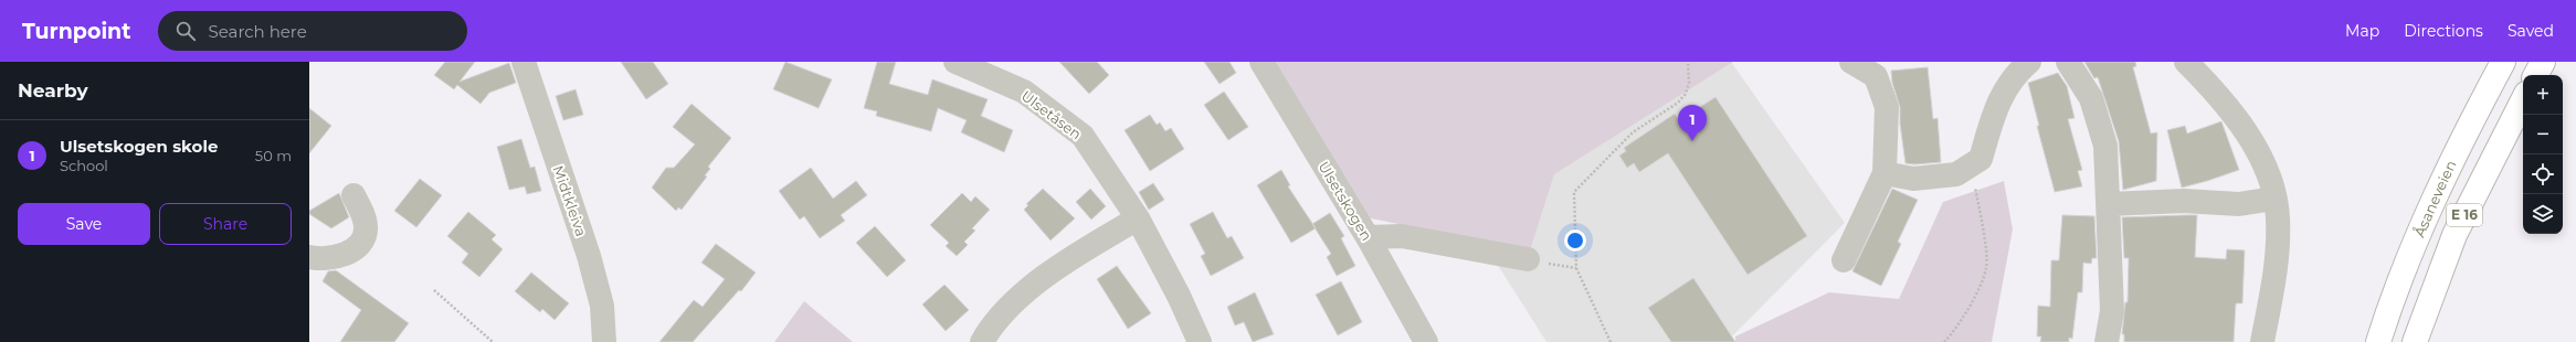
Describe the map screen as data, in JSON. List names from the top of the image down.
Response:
{
  "streets": {
    "highway": ["Åsaneveien", "E 16"],
    "street": ["Ulsetåsen", "Midtkleiva", "Ulsetskogen"]
  },
  "page": {
    "header": "Turnpoint",
    "search": "Search here",
    "nav": ["Map", "Directions", "Saved"],
    "heading": "Nearby",
    "map_buttons": ["+", "−"],
    "pins": "1",
    "list": [
      {
        "mark": "1",
        "name": "Ulsetskogen skole",
        "note": "School",
        "value": "50 m"
      }
    ],
    "buttons": ["Save", "Share"]
  }
}
